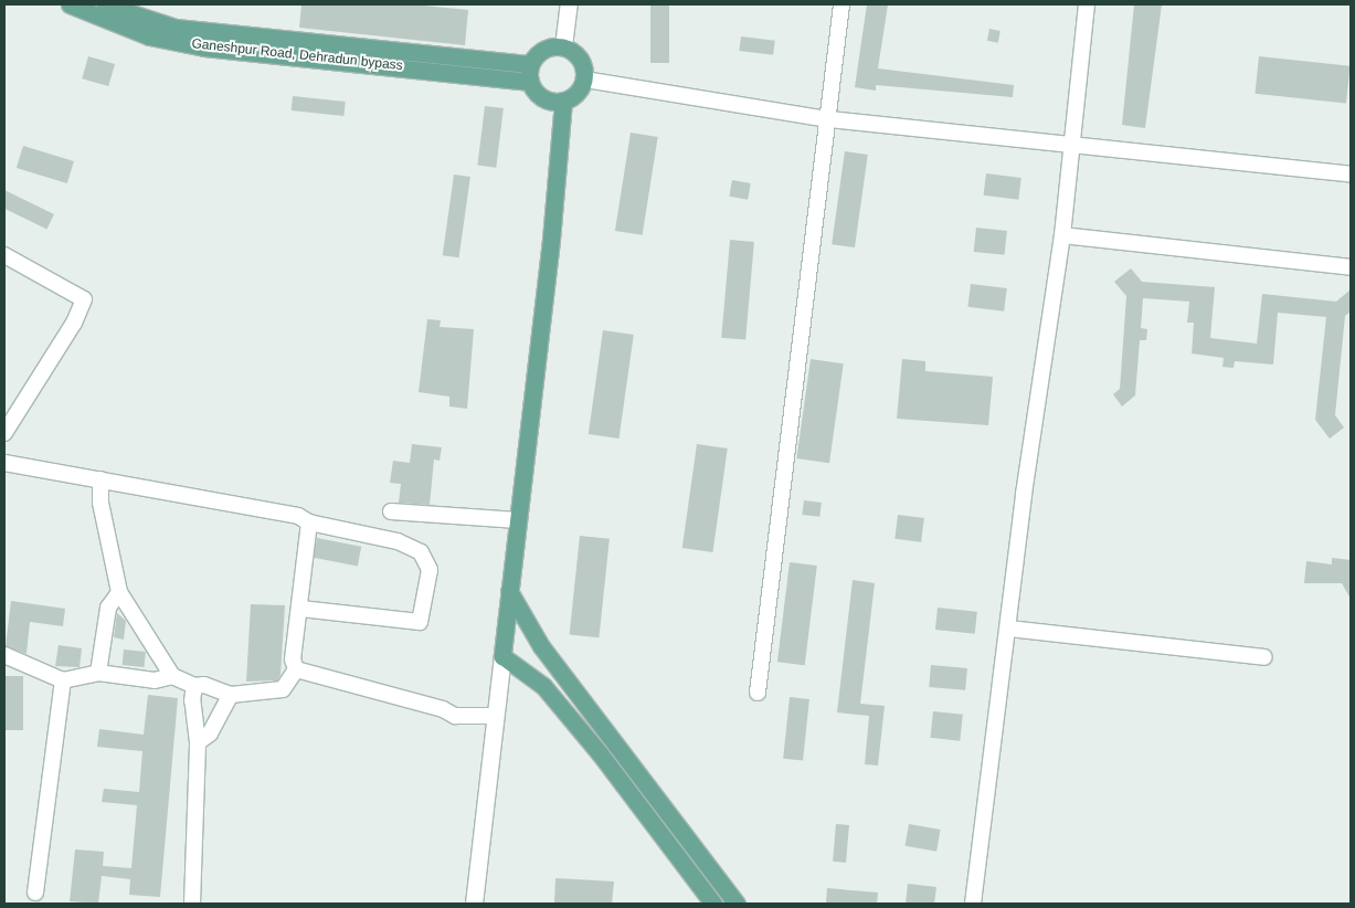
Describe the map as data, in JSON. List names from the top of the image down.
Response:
{
  "streets": {
    "main road": ["Ganeshpur Road, Dehradun bypass"]
  }
}
